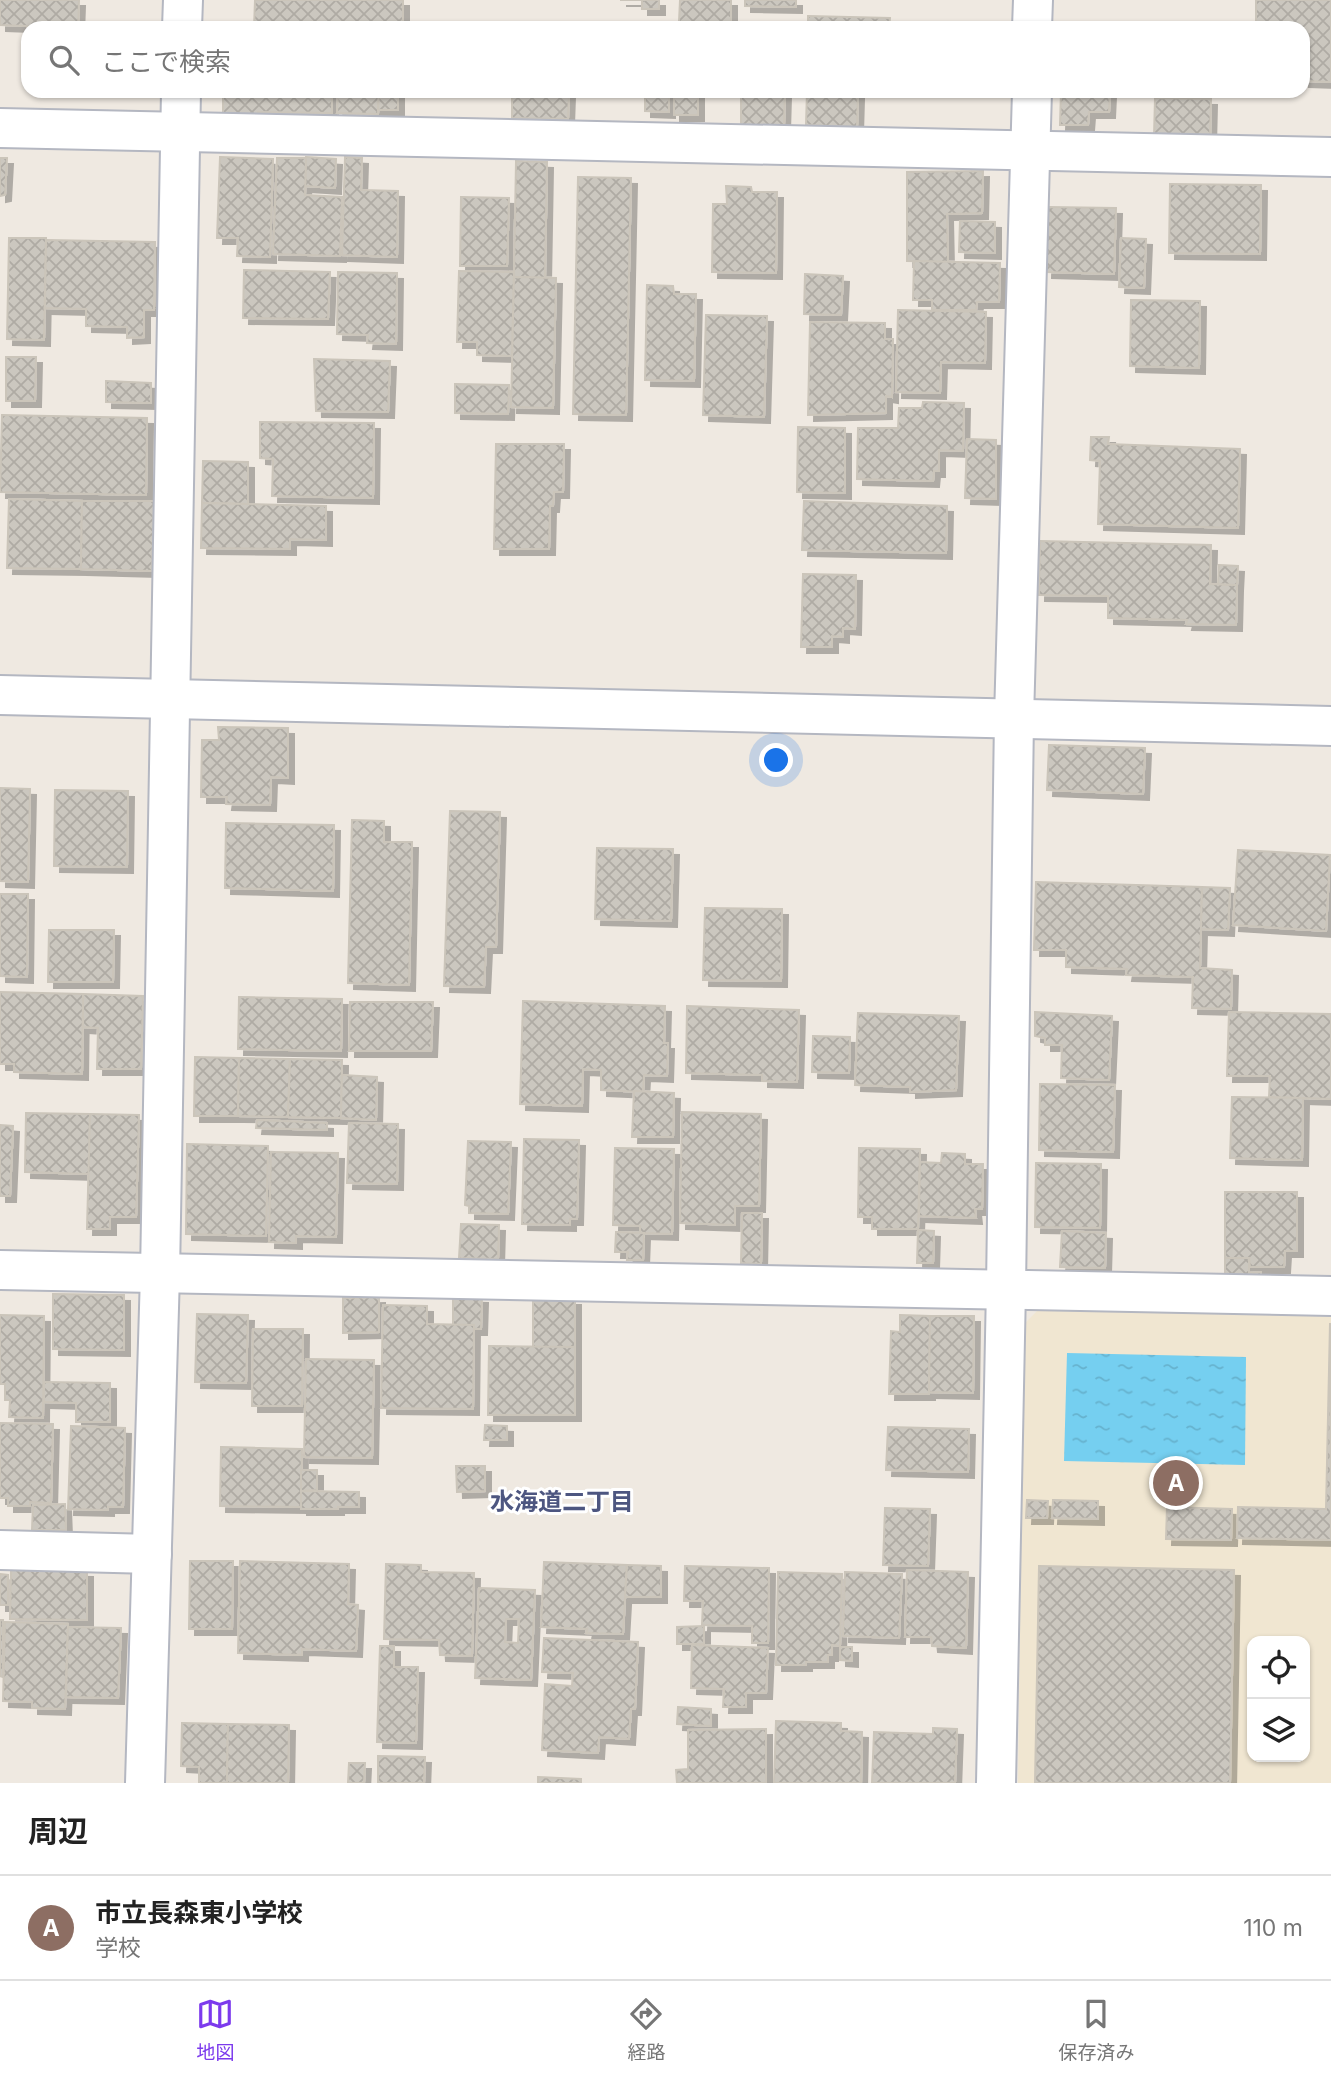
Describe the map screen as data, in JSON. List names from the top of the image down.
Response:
{
  "districts": ["水海道二丁目"],
  "page": {
    "search": "ここで検索",
    "pins": "A",
    "heading": "周辺",
    "list": [
      {
        "mark": "A",
        "name": "市立長森東小学校",
        "note": "学校",
        "value": "110 m"
      }
    ],
    "nav": ["地図", "経路", "保存済み"]
  }
}
